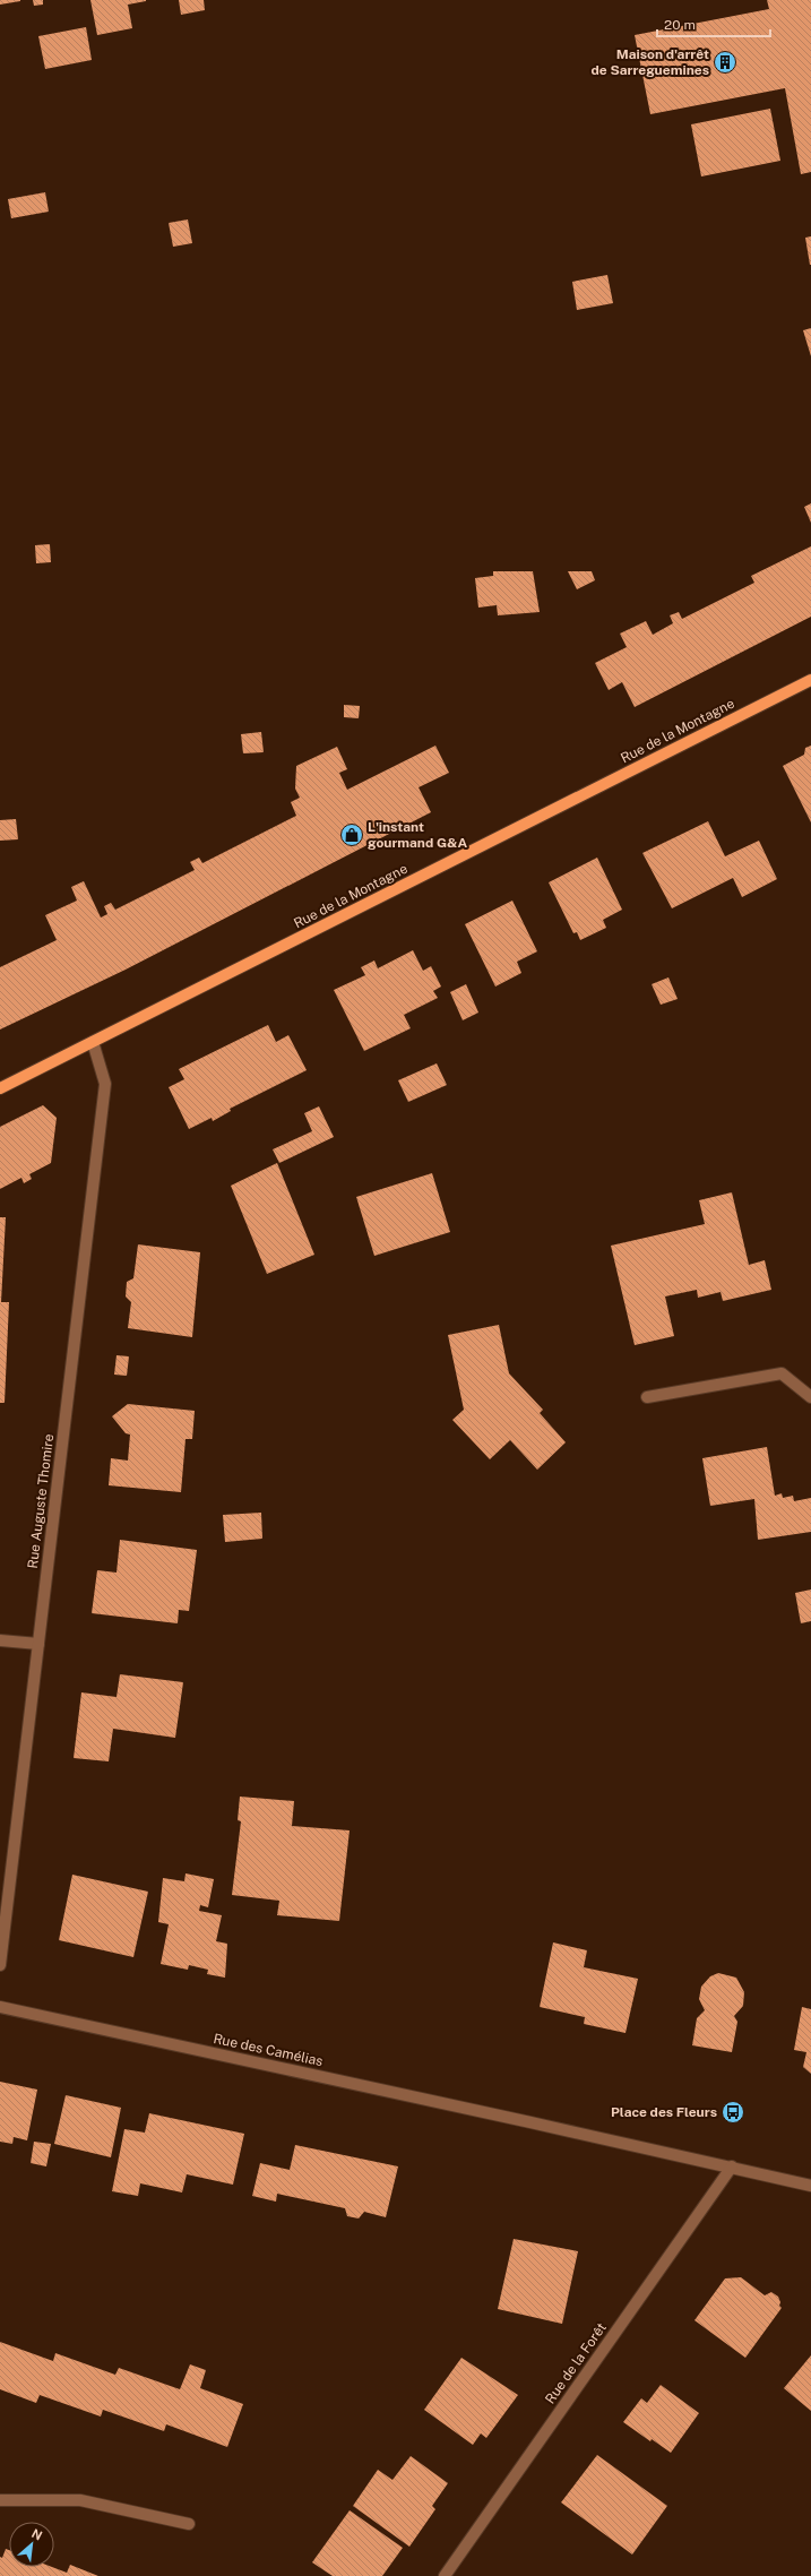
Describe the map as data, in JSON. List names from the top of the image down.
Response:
{
  "streets": {
    "main road": ["Rue de la Montagne"],
    "street": ["Rue Auguste Thomire", "Rue des Camélias", "Rue de la Forêt"]
  },
  "crossings": [
    ["Rue de la Montagne", "Rue Auguste Thomire"],
    ["Rue des Camélias", "Rue de la Forêt"]
  ],
  "places": {
    "building": ["Maison d'arrêt de Sarreguemines"],
    "shop": ["L'instant gourmand G&A"],
    "bus stop": ["Place des Fleurs"]
  },
  "scale_bar": "20 m",
  "north": "top right"
}
